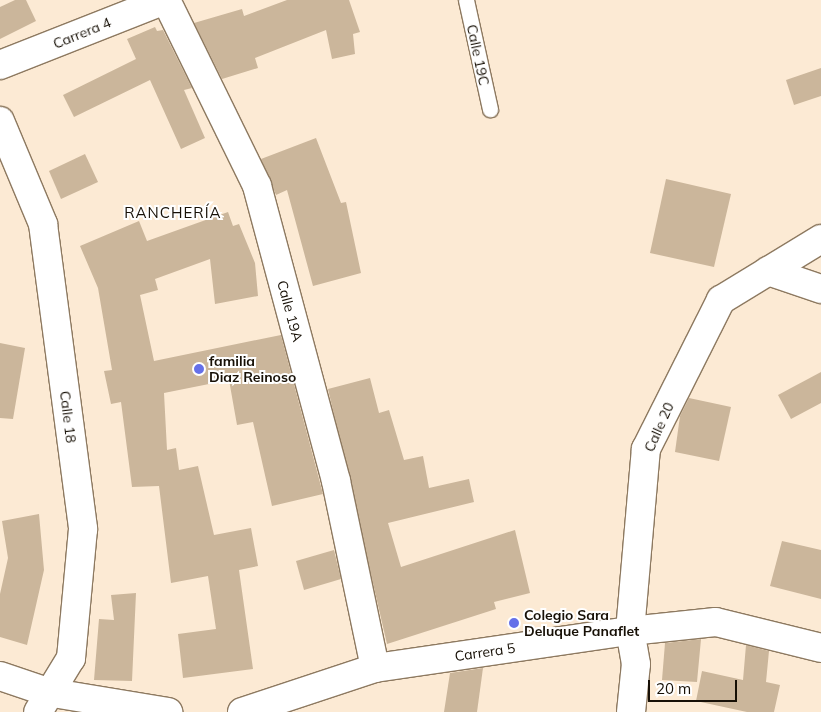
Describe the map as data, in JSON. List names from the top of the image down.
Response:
{
  "streets": {
    "street": [
      "Carrera 4",
      "Calle 19A",
      "Calle 18",
      "Calle 20",
      "Carrera 5"
    ],
    "lane": ["Calle 19C"]
  },
  "crossings": [
    ["Carrera 4", "Calle 19A"],
    ["Calle 19A", "Carrera 5"],
    ["Calle 20", "Carrera 5"]
  ],
  "districts": ["RANCHERÍA"],
  "places": ["familia Diaz Reinoso", "Colegio Sara Deluque Panaflet"],
  "scale_bar": "20 m"
}
